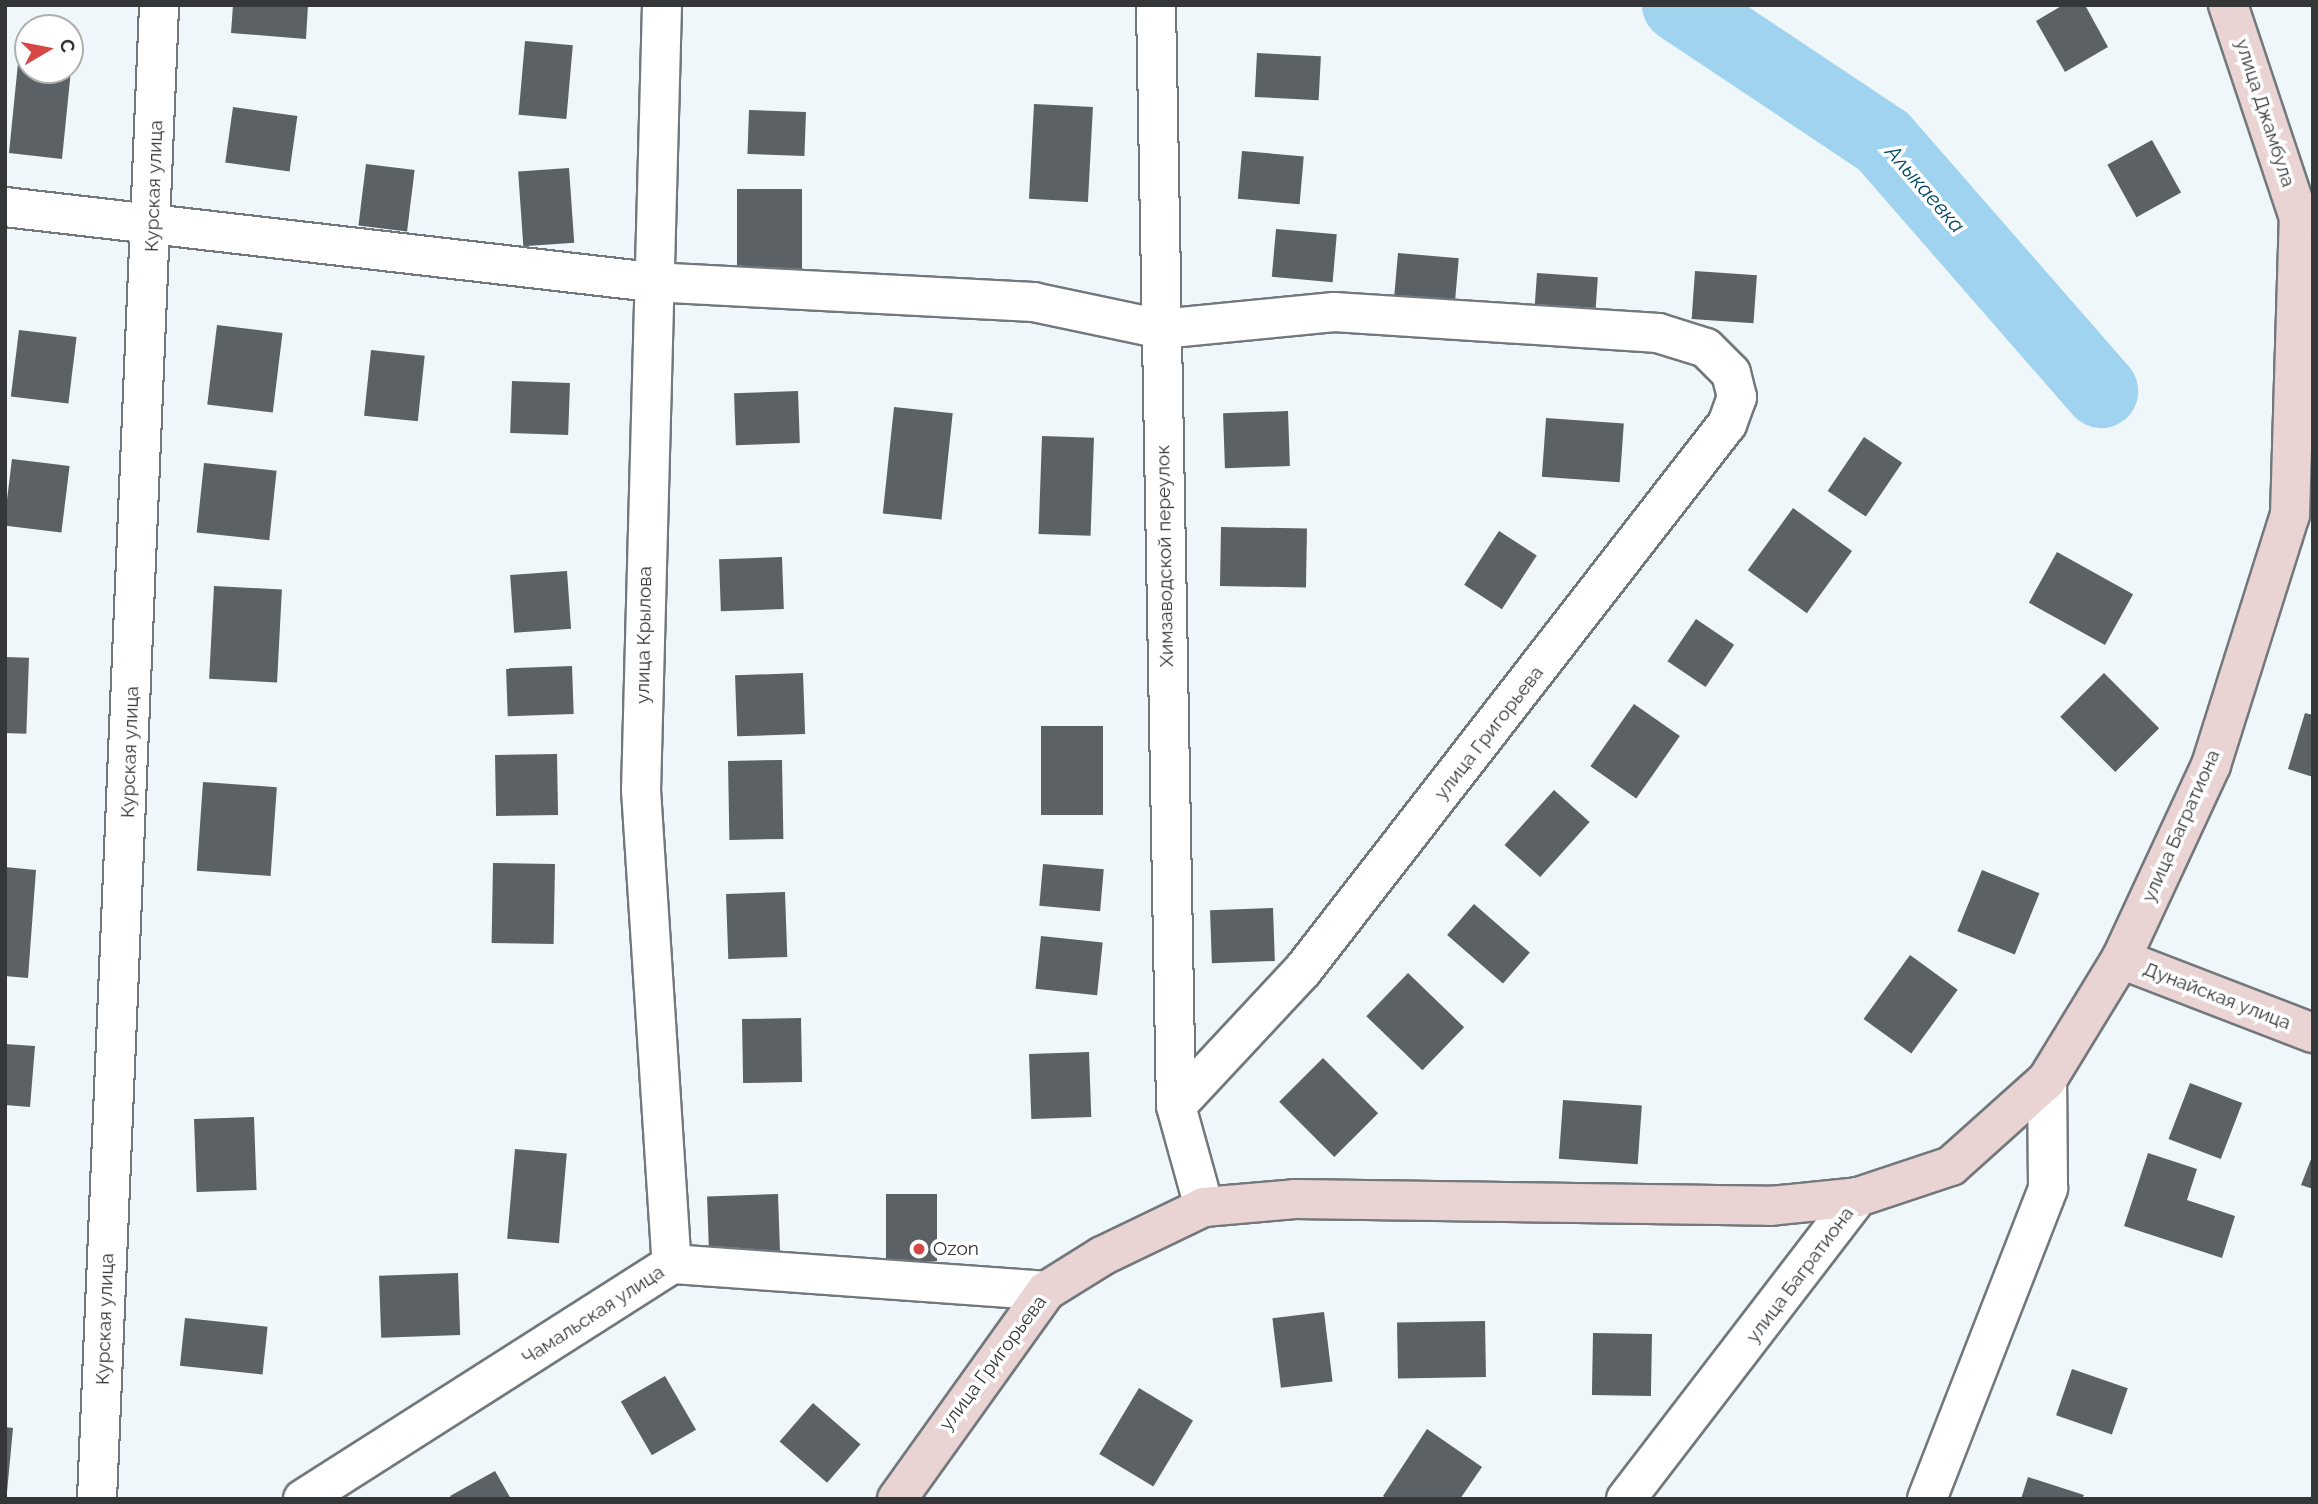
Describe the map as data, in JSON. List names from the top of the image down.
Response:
{
  "streets": {
    "main road": [
      "улица Джамбула",
      "улица Григорьева",
      "улица Багратиона",
      "Дунайская улица"
    ],
    "street": [
      "Курская улица",
      "Химзаводской переулок",
      "улица Крылова",
      "Чамальская улица"
    ]
  },
  "crossings": [
    ["улица Джамбула", "улица Багратиона"],
    ["Курская улица", "улица Григорьева"],
    ["Химзаводской переулок", "улица Григорьева"],
    ["улица Крылова", "улица Григорьева"],
    ["улица Крылова", "Чамальская улица"],
    ["улица Григорьева", "Чамальская улица"],
    ["улица Багратиона", "Дунайская улица"]
  ],
  "water": ["Алыкаевка"],
  "places": ["Ozon"],
  "north": "right"
}
